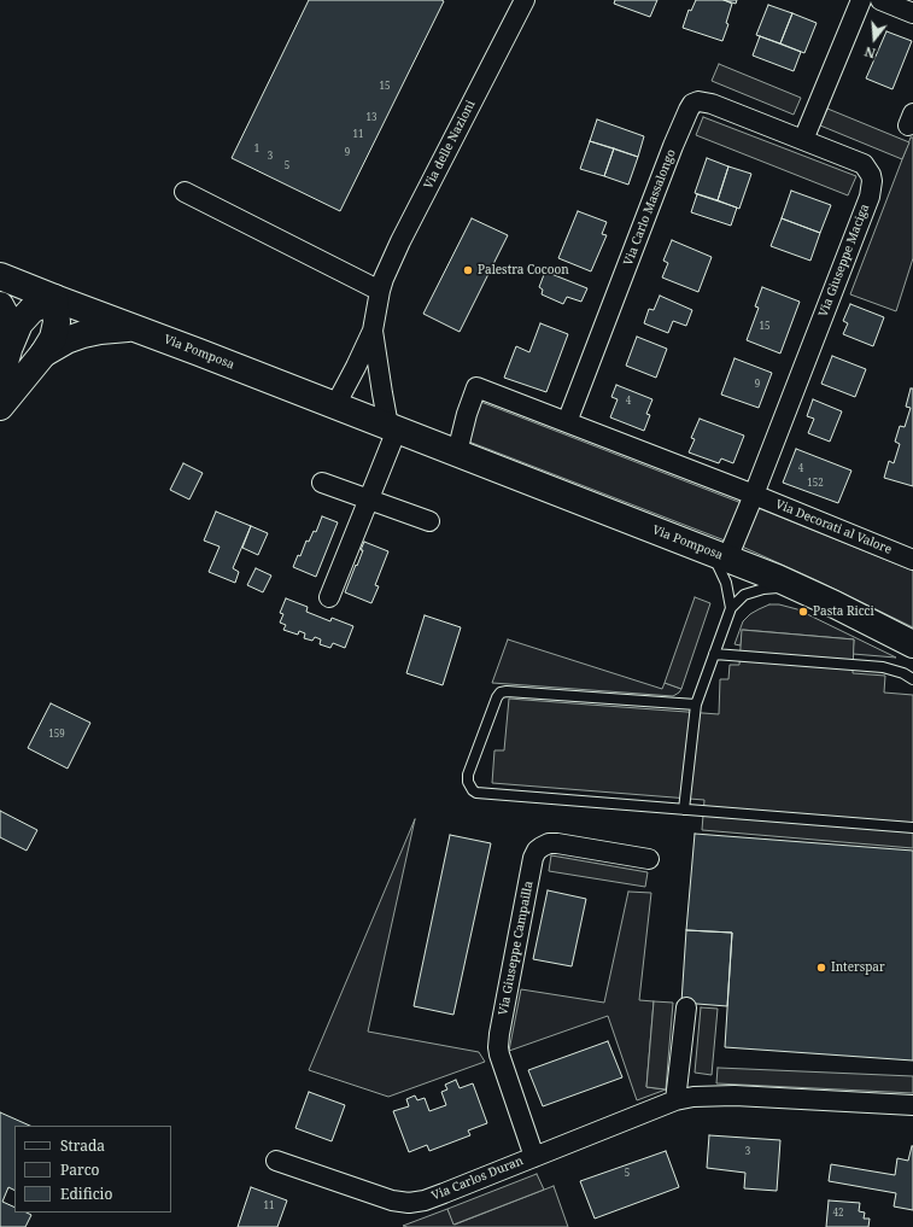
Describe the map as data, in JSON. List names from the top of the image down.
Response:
{
  "streets": {
    "main road": ["Via Pomposa"],
    "street": [
      "Via delle Nazioni",
      "Via Carlo Massalongo",
      "Via Giuseppe Maciga",
      "Via Decorati al Valore",
      "Via Giuseppe Campailla",
      "Via Carlos Duran"
    ]
  },
  "crossings": [
    ["Via delle Nazioni", "Via Pomposa"],
    ["Via Carlo Massalongo", "Via Giuseppe Maciga"],
    ["Via Giuseppe Maciga", "Via Pomposa"],
    ["Via Giuseppe Maciga", "Via Decorati al Valore"],
    ["Via Giuseppe Campailla", "Via Carlos Duran"]
  ],
  "places": ["Palestra Cocoon", "Pasta Ricci", "Interspar"],
  "house_numbers": [
    "15",
    "13",
    "11",
    "1",
    "9",
    "3",
    "5",
    "15",
    "9",
    "4",
    "4",
    "152",
    "159",
    "3",
    "5",
    "11",
    "42"
  ],
  "legend": ["Strada", "Parco", "Edificio"],
  "north": "bottom"
}
